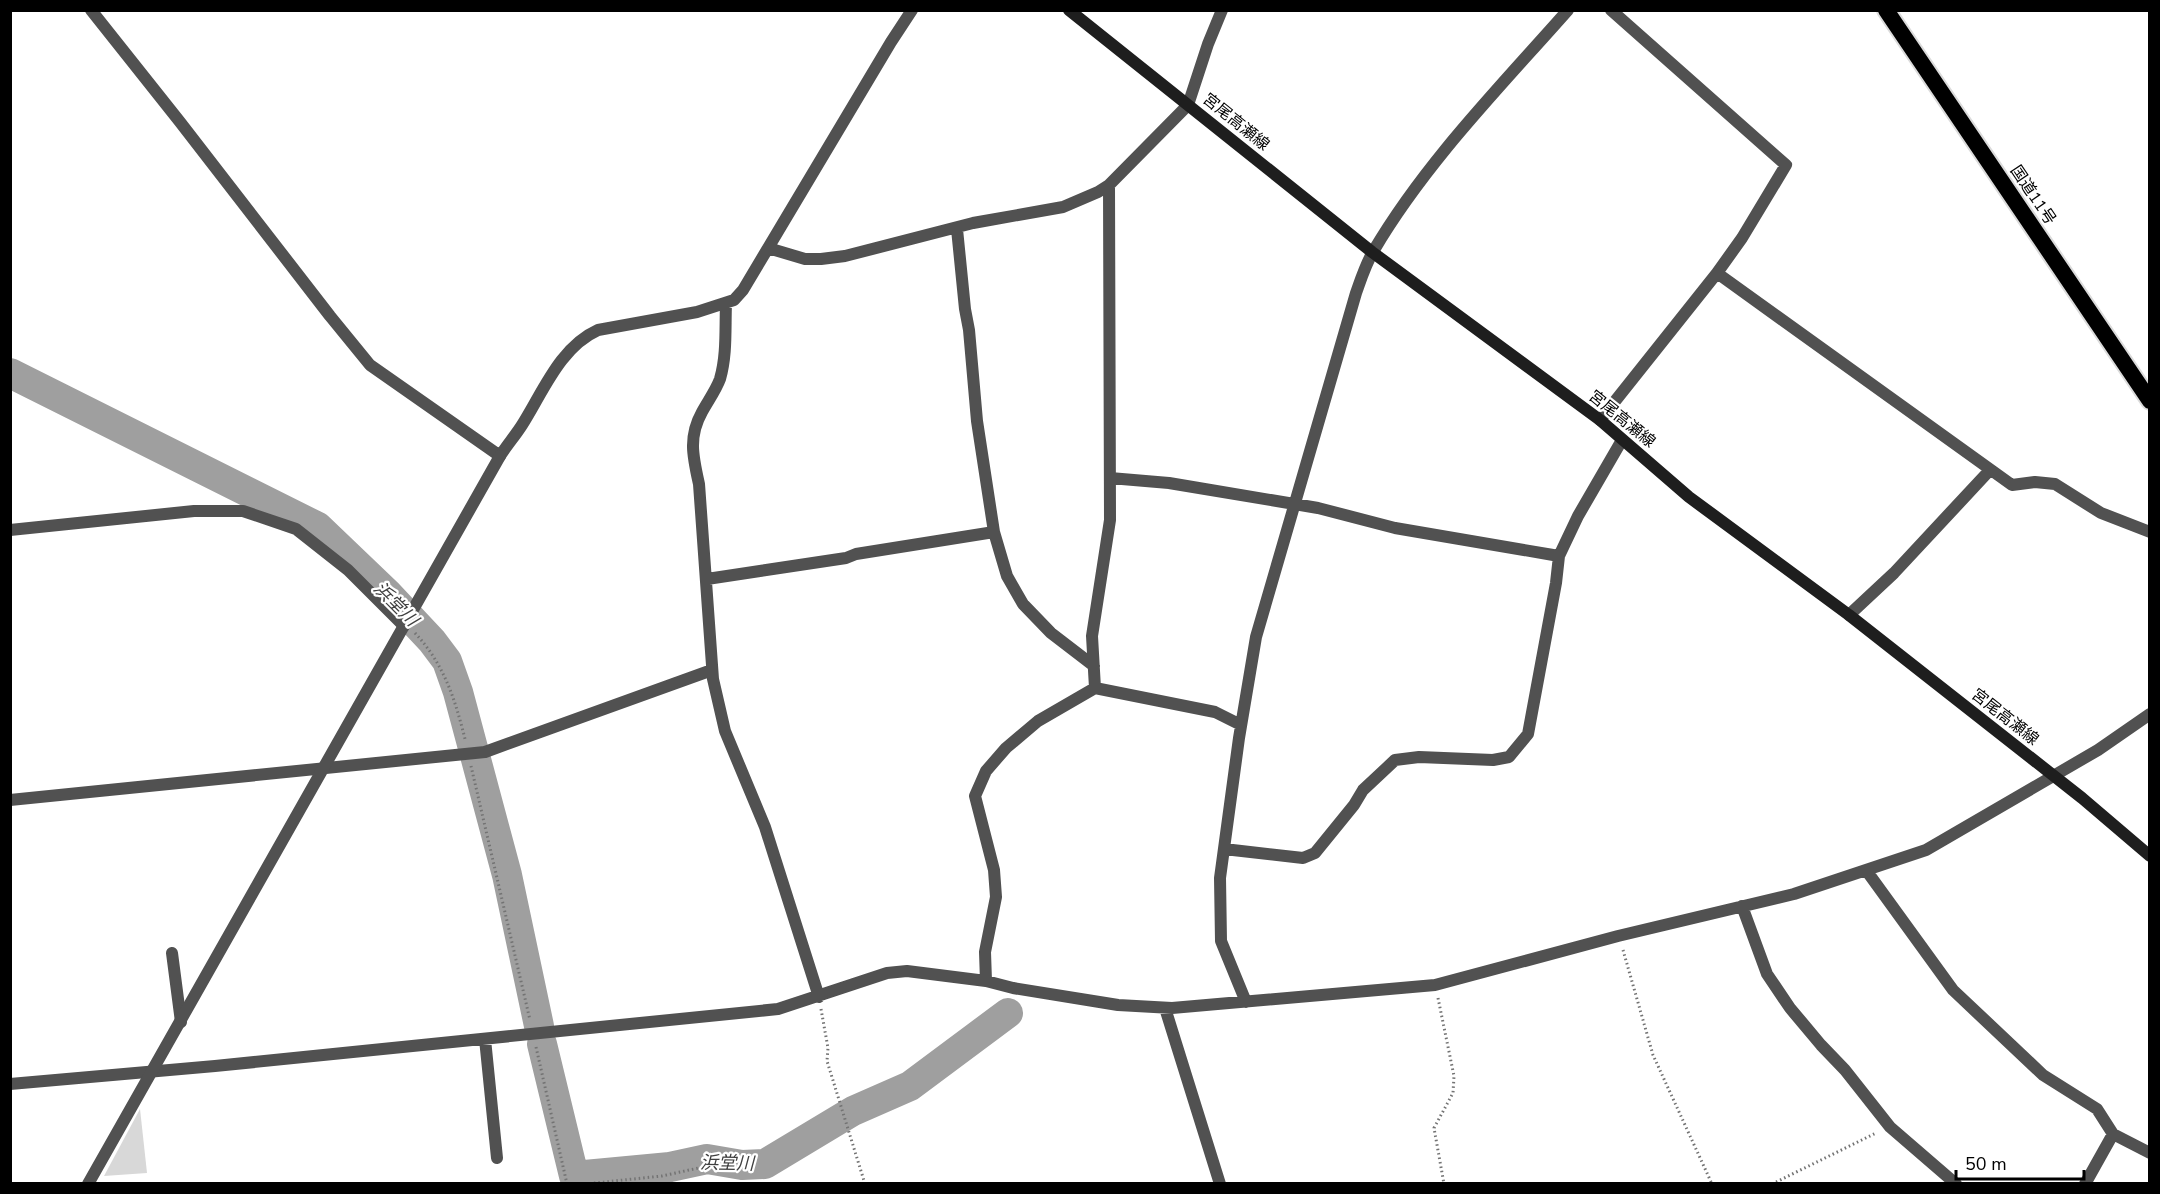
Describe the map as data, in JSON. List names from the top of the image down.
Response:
{
  "streets": {
    "highway": ["国道11号"],
    "main road": ["宮尾高瀬線"]
  },
  "water": ["浜堂川"],
  "scale_bar": "50 m"
}
